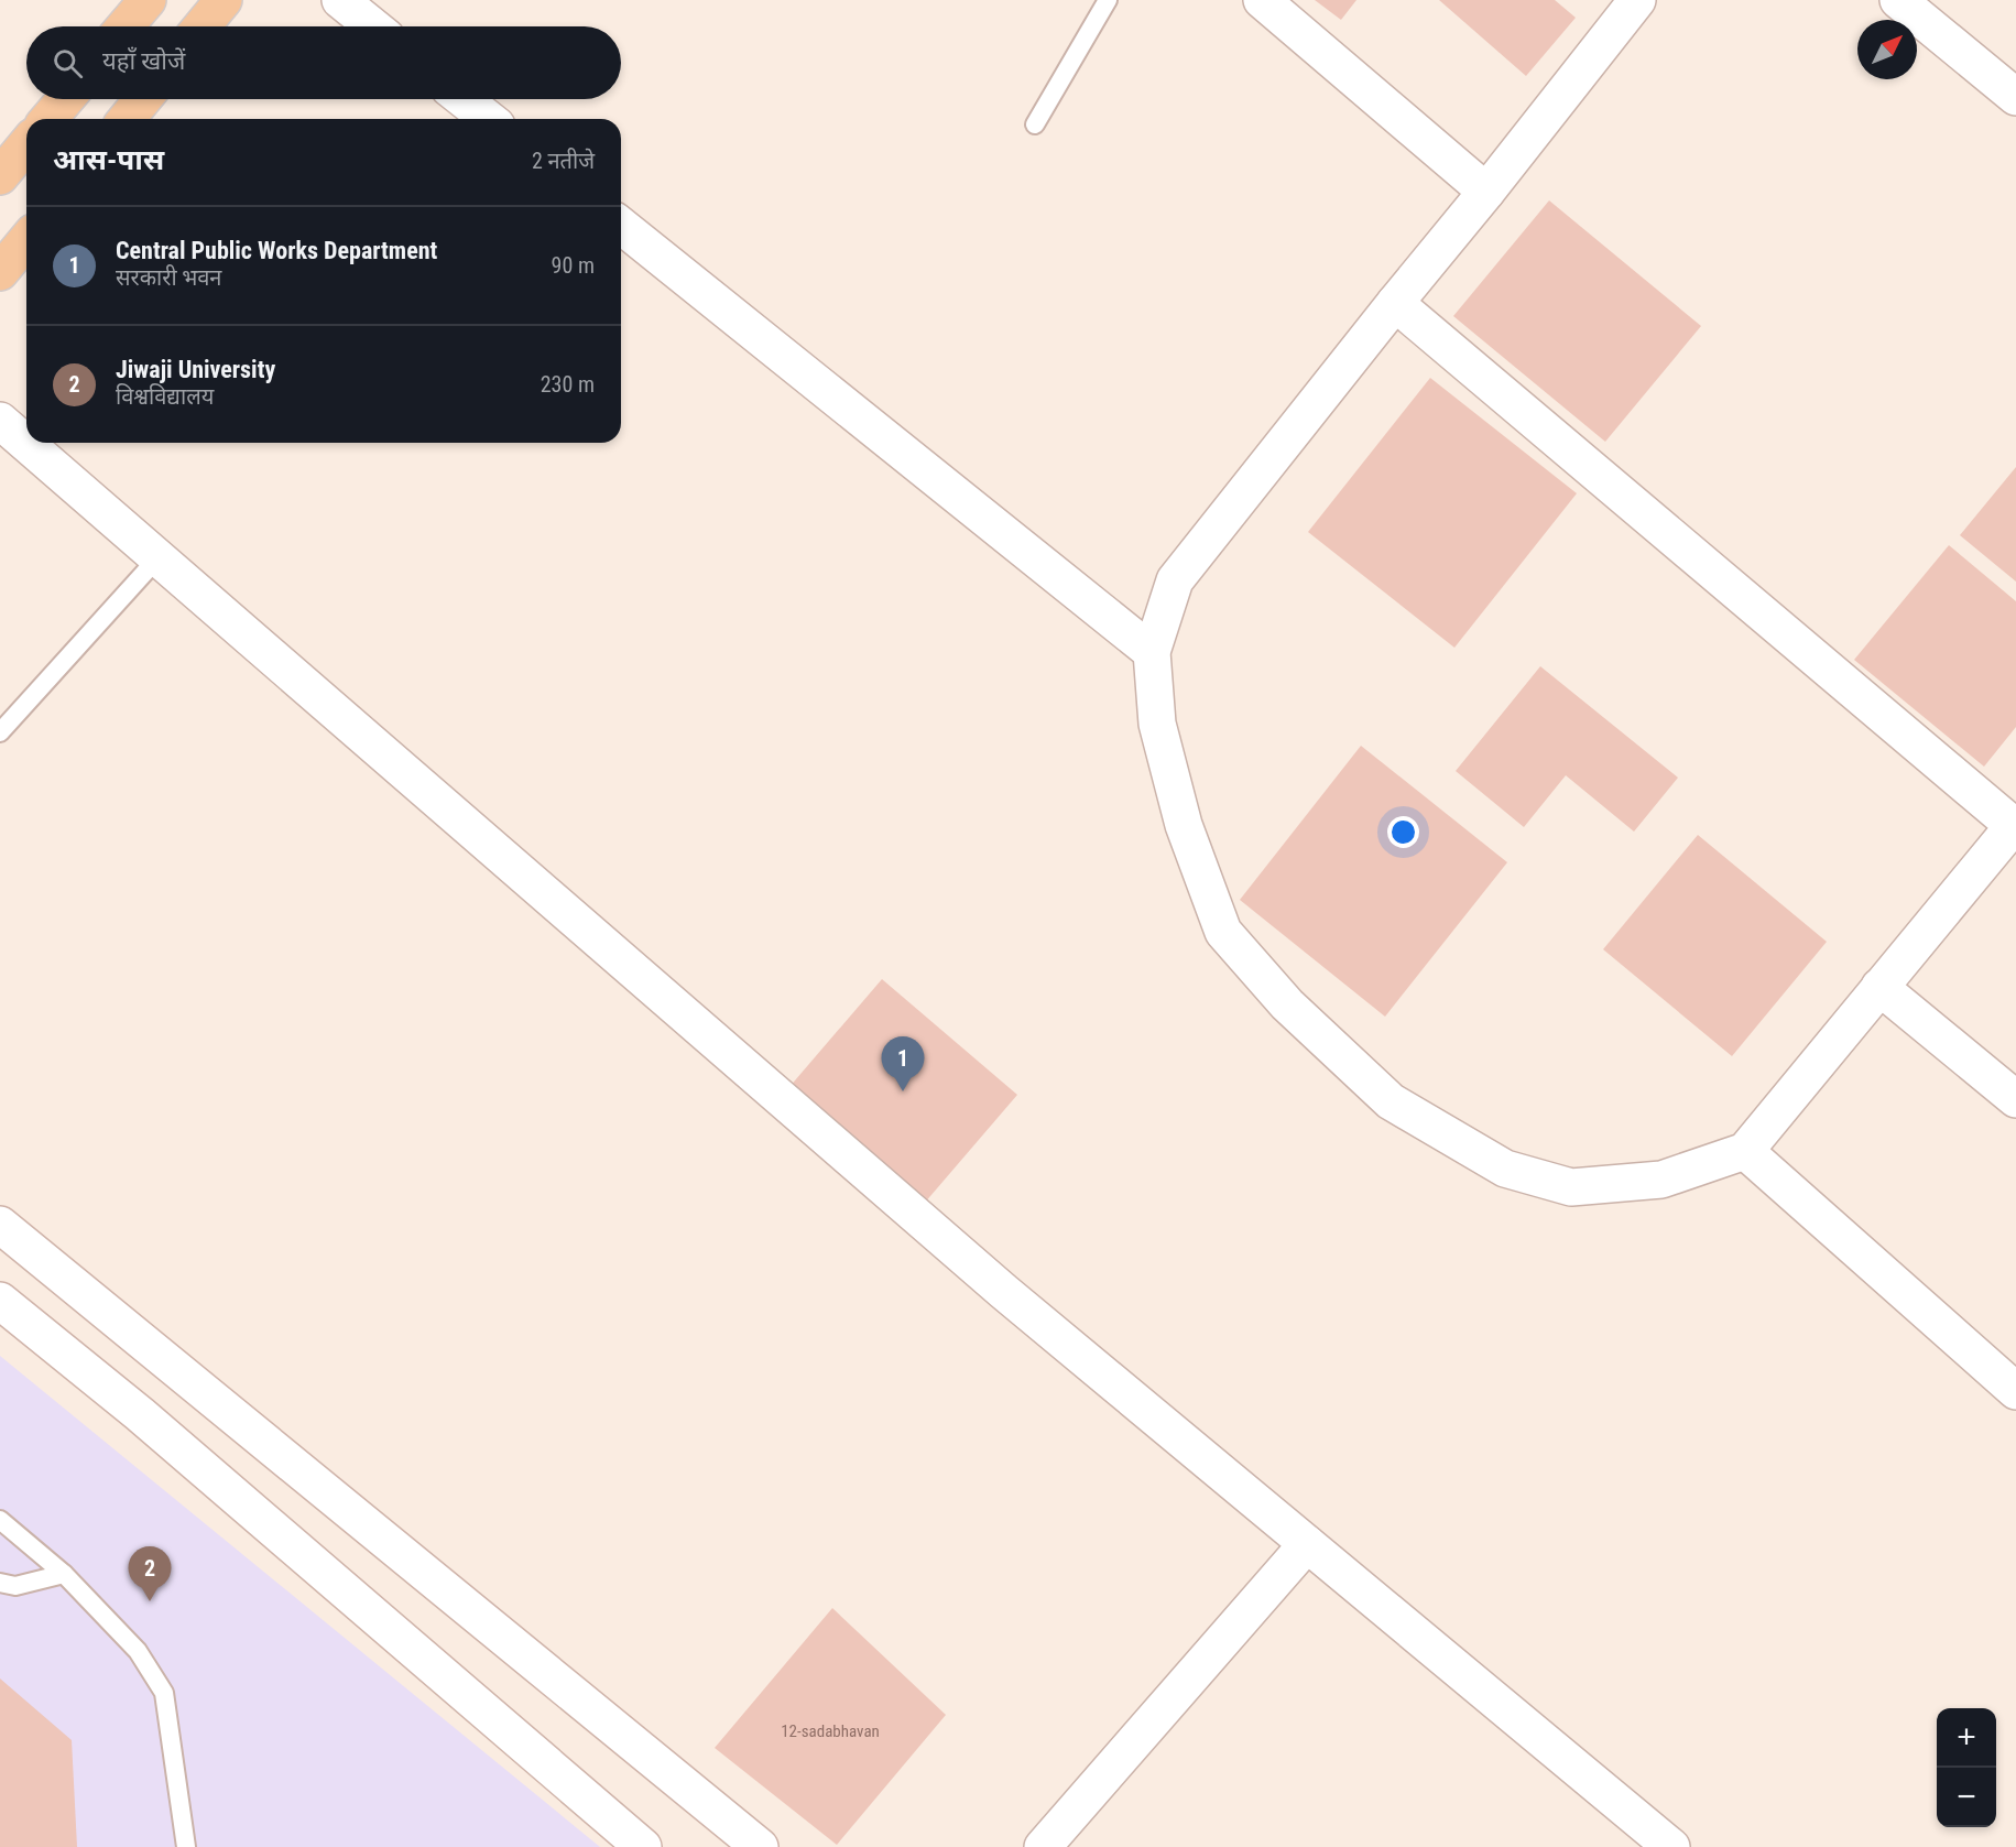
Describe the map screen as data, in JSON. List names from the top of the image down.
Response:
{
  "house_numbers": ["12-sadabhavan"],
  "north": "top right",
  "page": {
    "search": "यहाँ खोजें",
    "heading": ["आस-पास", "2 नतीजे"],
    "list": [
      {
        "mark": "1",
        "name": "Central Public Works Department",
        "note": "सरकारी भवन",
        "value": "90 m"
      },
      {
        "mark": "2",
        "name": "Jiwaji University",
        "note": "विश्वविद्यालय",
        "value": "230 m"
      }
    ],
    "pins": ["1", "2"],
    "map_buttons": ["+", "−"]
  }
}
